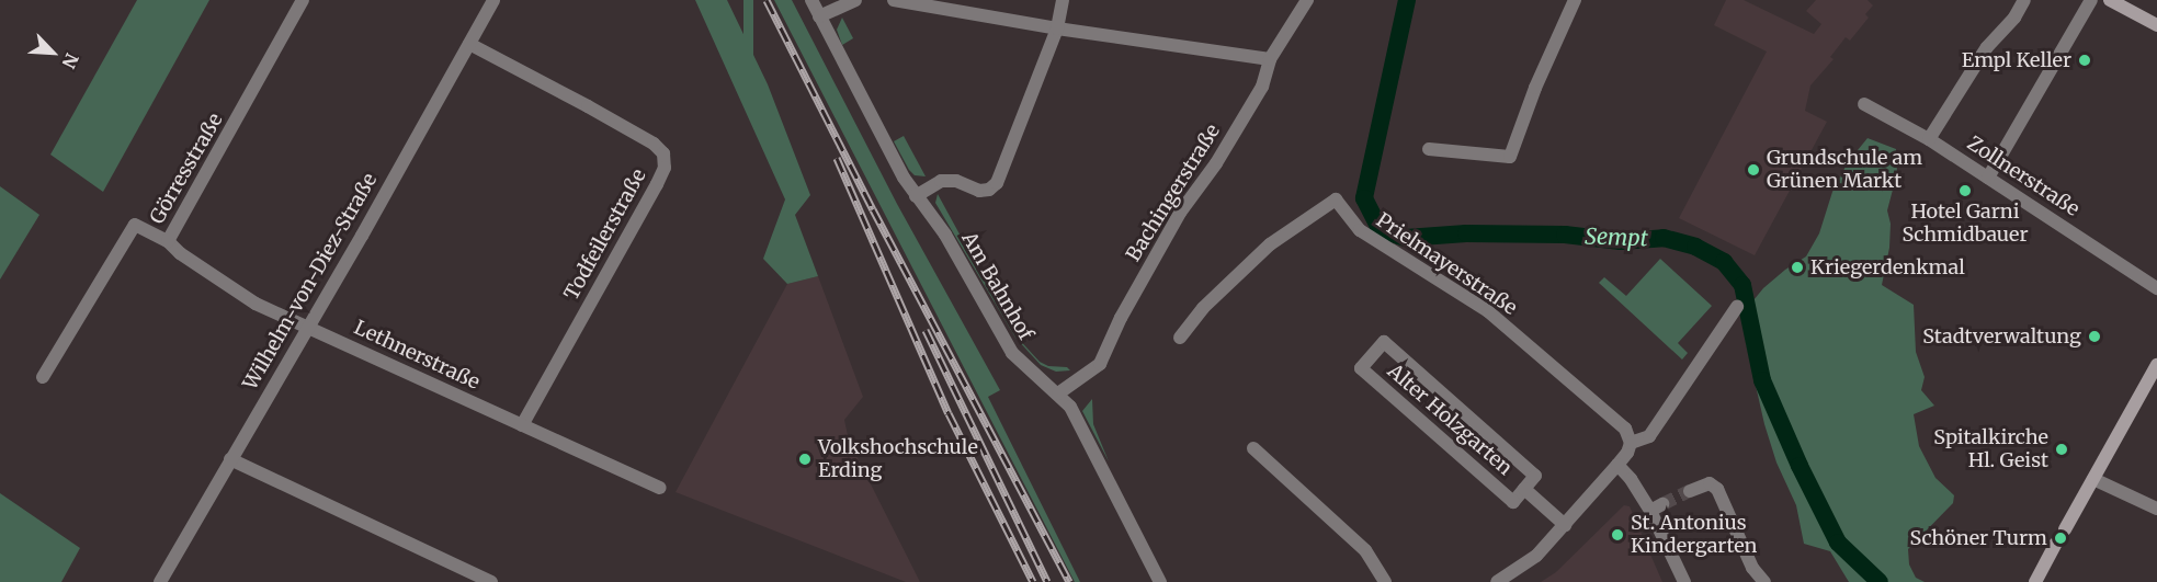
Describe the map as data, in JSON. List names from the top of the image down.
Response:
{
  "streets": {
    "street": [
      "Görresstraße",
      "Zollnerstraße",
      "Bachingerstraße",
      "Todfeilerstraße",
      "Prielmayerstraße",
      "Wilhelm-von-Diez-Straße",
      "Am Bahnhof",
      "Lethnerstraße",
      "Alter Holzgarten"
    ]
  },
  "crossings": [
    ["Görresstraße", "Lethnerstraße"],
    ["Bachingerstraße", "Am Bahnhof"],
    ["Todfeilerstraße", "Wilhelm-von-Diez-Straße"],
    ["Todfeilerstraße", "Lethnerstraße"],
    ["Wilhelm-von-Diez-Straße", "Lethnerstraße"]
  ],
  "water": ["Sempt"],
  "places": [
    "Empl Keller",
    "Grundschule am Grünen Markt",
    "Hotel Garni Schmidbauer",
    "Kriegerdenkmal",
    "Stadtverwaltung",
    "Spitalkirche Hl. Geist",
    "Volkshochschule Erding",
    "St. Antonius Kindergarten",
    "Schöner Turm"
  ],
  "north": "bottom right"
}
